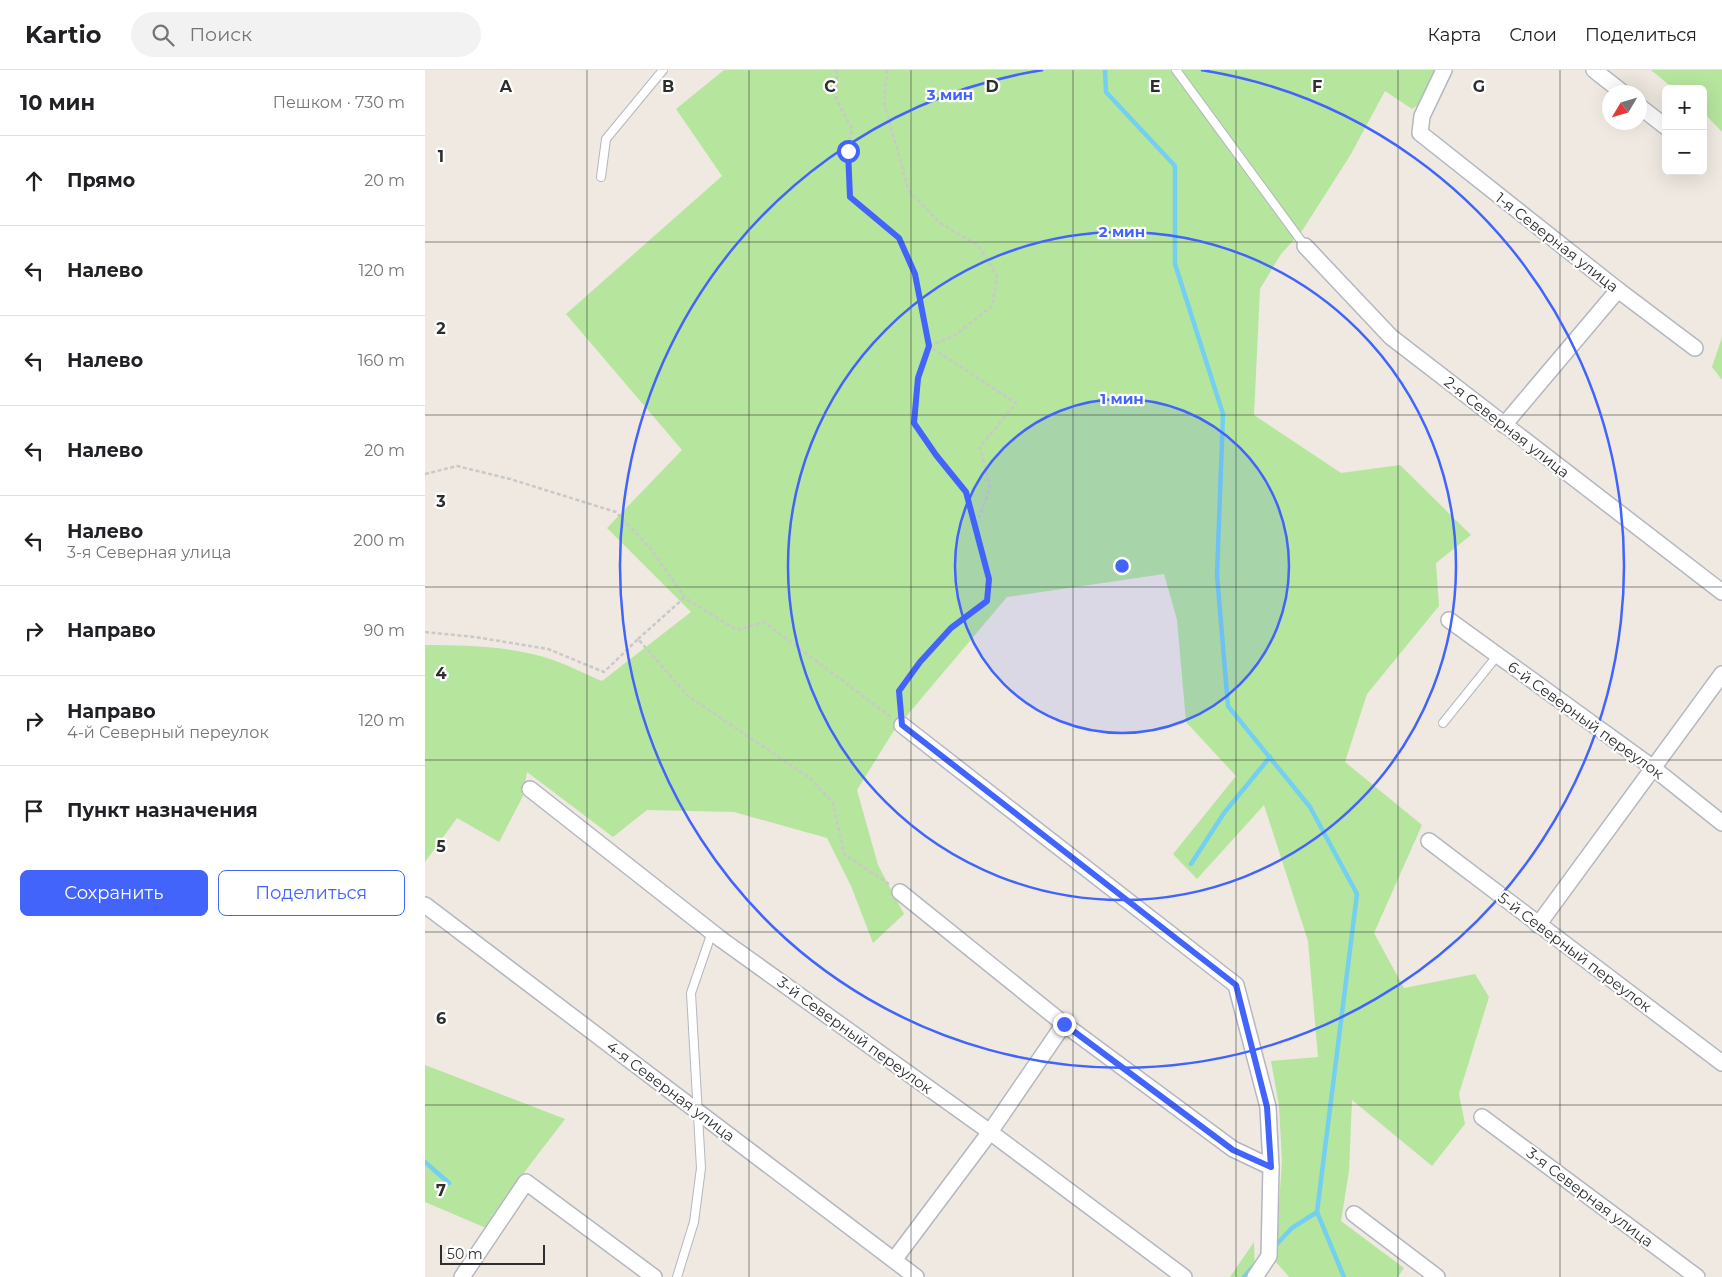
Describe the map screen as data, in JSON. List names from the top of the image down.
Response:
{
  "streets": {
    "street": [
      "1-я Северная улица",
      "2-я Северная улица",
      "6-й Северный переулок",
      "5-й Северный переулок",
      "3-й Северный переулок",
      "4-я Северная улица",
      "3-я Северная улица"
    ]
  },
  "scale_bar": "50 m",
  "north": "bottom left",
  "page": {
    "header": "Kartio",
    "search": "Поиск",
    "nav": ["Карта", "Слои", "Поделиться"],
    "heading": ["10 мин", "Пешком · 730 m"],
    "map_buttons": ["+", "−"],
    "list": [
      ["Прямо", "20 m"],
      ["Налево", "120 m"],
      ["Налево", "160 m"],
      ["Налево", "20 m"],
      ["Налево", "3-я Северная улица", "200 m"],
      ["Направо", "90 m"],
      ["Направо", "4-й Северный переулок", "120 m"],
      "Пункт назначения"
    ],
    "buttons": ["Сохранить", "Поделиться"],
    "scale": "50 m"
  },
  "grid": {
    "columns": [
      "A",
      "B",
      "C",
      "D",
      "E",
      "F",
      "G"
    ],
    "rows": [
      "1",
      "2",
      "3",
      "4",
      "5",
      "6",
      "7"
    ]
  },
  "rings": ["3 мин", "2 мин", "1 мин"]
}
